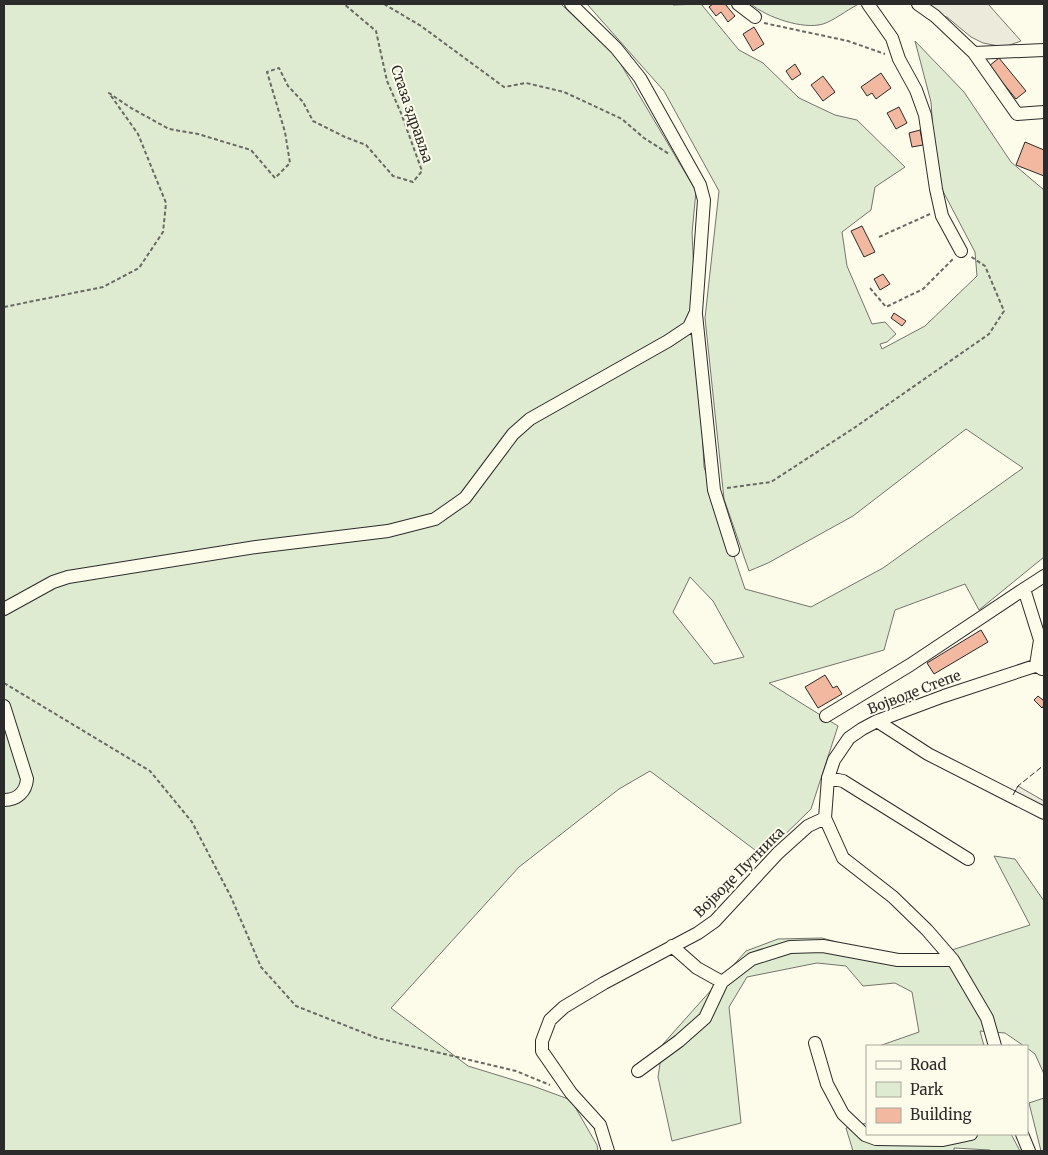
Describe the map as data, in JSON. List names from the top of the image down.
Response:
{
  "streets": {
    "street": ["Војводе Степе", "Војводе Путника"],
    "path": ["Стаза здравља"]
  },
  "crossings": [
    ["Војводе Степе", "Војводе Путника"]
  ],
  "legend": ["Road", "Park", "Building"]
}
